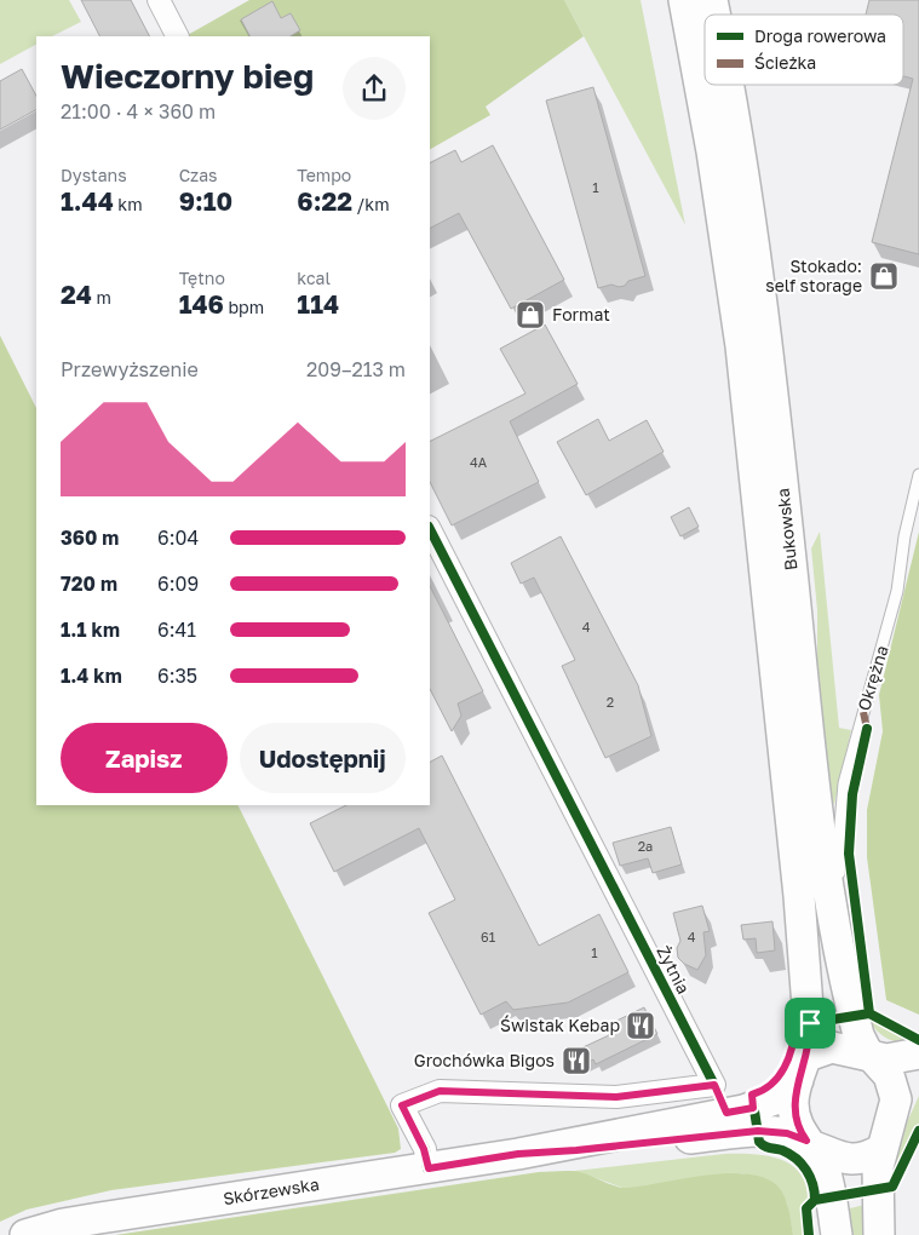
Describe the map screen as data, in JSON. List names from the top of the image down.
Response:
{
  "streets": {
    "main road": ["Bukowska", "Skórzewska"],
    "street": ["Żytnia"],
    "lane": ["Okrężna"]
  },
  "crossings": [
    ["Bukowska", "Okrężna"],
    ["Bukowska", "Skórzewska"],
    ["Żytnia", "Skórzewska"]
  ],
  "places": {
    "shop": ["Stokado: self storage", "Format"],
    "restaurant": ["Świstak Kebap", "Grochówka Bigos"]
  },
  "house_numbers": [
    "1",
    "4A",
    "4",
    "2",
    "2a",
    "61",
    "4",
    "1"
  ],
  "legend": ["Droga rowerowa", "Ścieżka"],
  "page": {
    "heading": ["Wieczorny bieg", "21:00 · 4 × 360 m"],
    "stats": [
      ["Dystans", "1.44 km"],
      ["Czas", "9:10"],
      ["Tempo", "6:22 /km"],
      ["24 m"],
      ["Tętno", "146 bpm"],
      ["kcal", "114"]
    ],
    "chart": ["Przewyższenie", "209–213 m"],
    "list": [
      {
        "name": "360 m",
        "note": "6:04"
      },
      {
        "name": "720 m",
        "note": "6:09"
      },
      {
        "name": "1.1 km",
        "note": "6:41"
      },
      {
        "name": "1.4 km",
        "note": "6:35"
      }
    ],
    "buttons": ["Zapisz", "Udostępnij"]
  }
}
